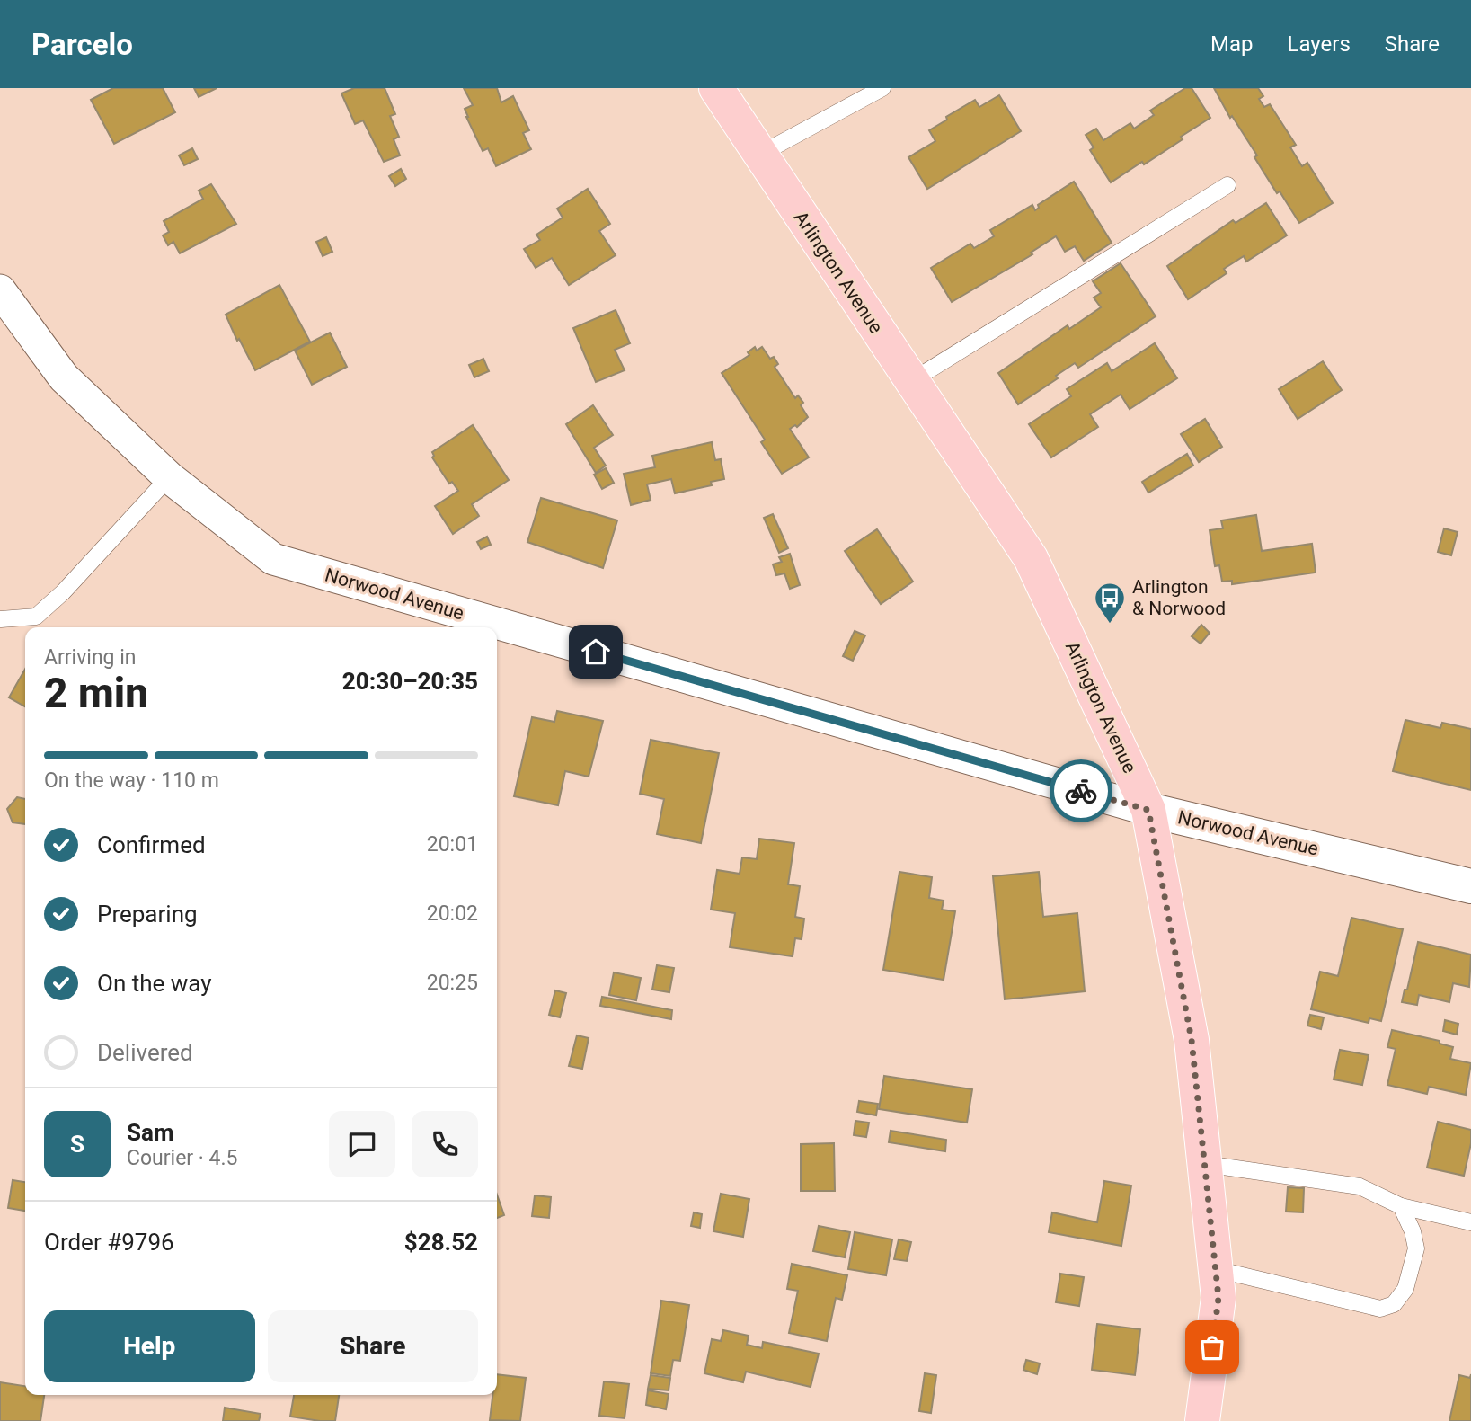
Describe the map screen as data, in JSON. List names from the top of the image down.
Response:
{
  "streets": {
    "main road": ["Arlington Avenue"],
    "street": ["Norwood Avenue"]
  },
  "crossings": [
    ["Arlington Avenue", "Norwood Avenue"]
  ],
  "places": {
    "bus stop": ["Arlington & Norwood"]
  },
  "page": {
    "header": "Parcelo",
    "nav": ["Map", "Layers", "Share"],
    "heading": ["2 min", "Arriving in", "20:30–20:35"],
    "panel": [
      "Sam",
      "Courier · 4.5",
      "Order #9796",
      "$28.52"
    ],
    "bar": "On the way · 110 m",
    "list": [
      ["Confirmed", "20:01"],
      ["Preparing", "20:02"],
      ["On the way", "20:25"],
      "Delivered"
    ],
    "round": "S",
    "buttons": ["Help", "Share"]
  }
}
